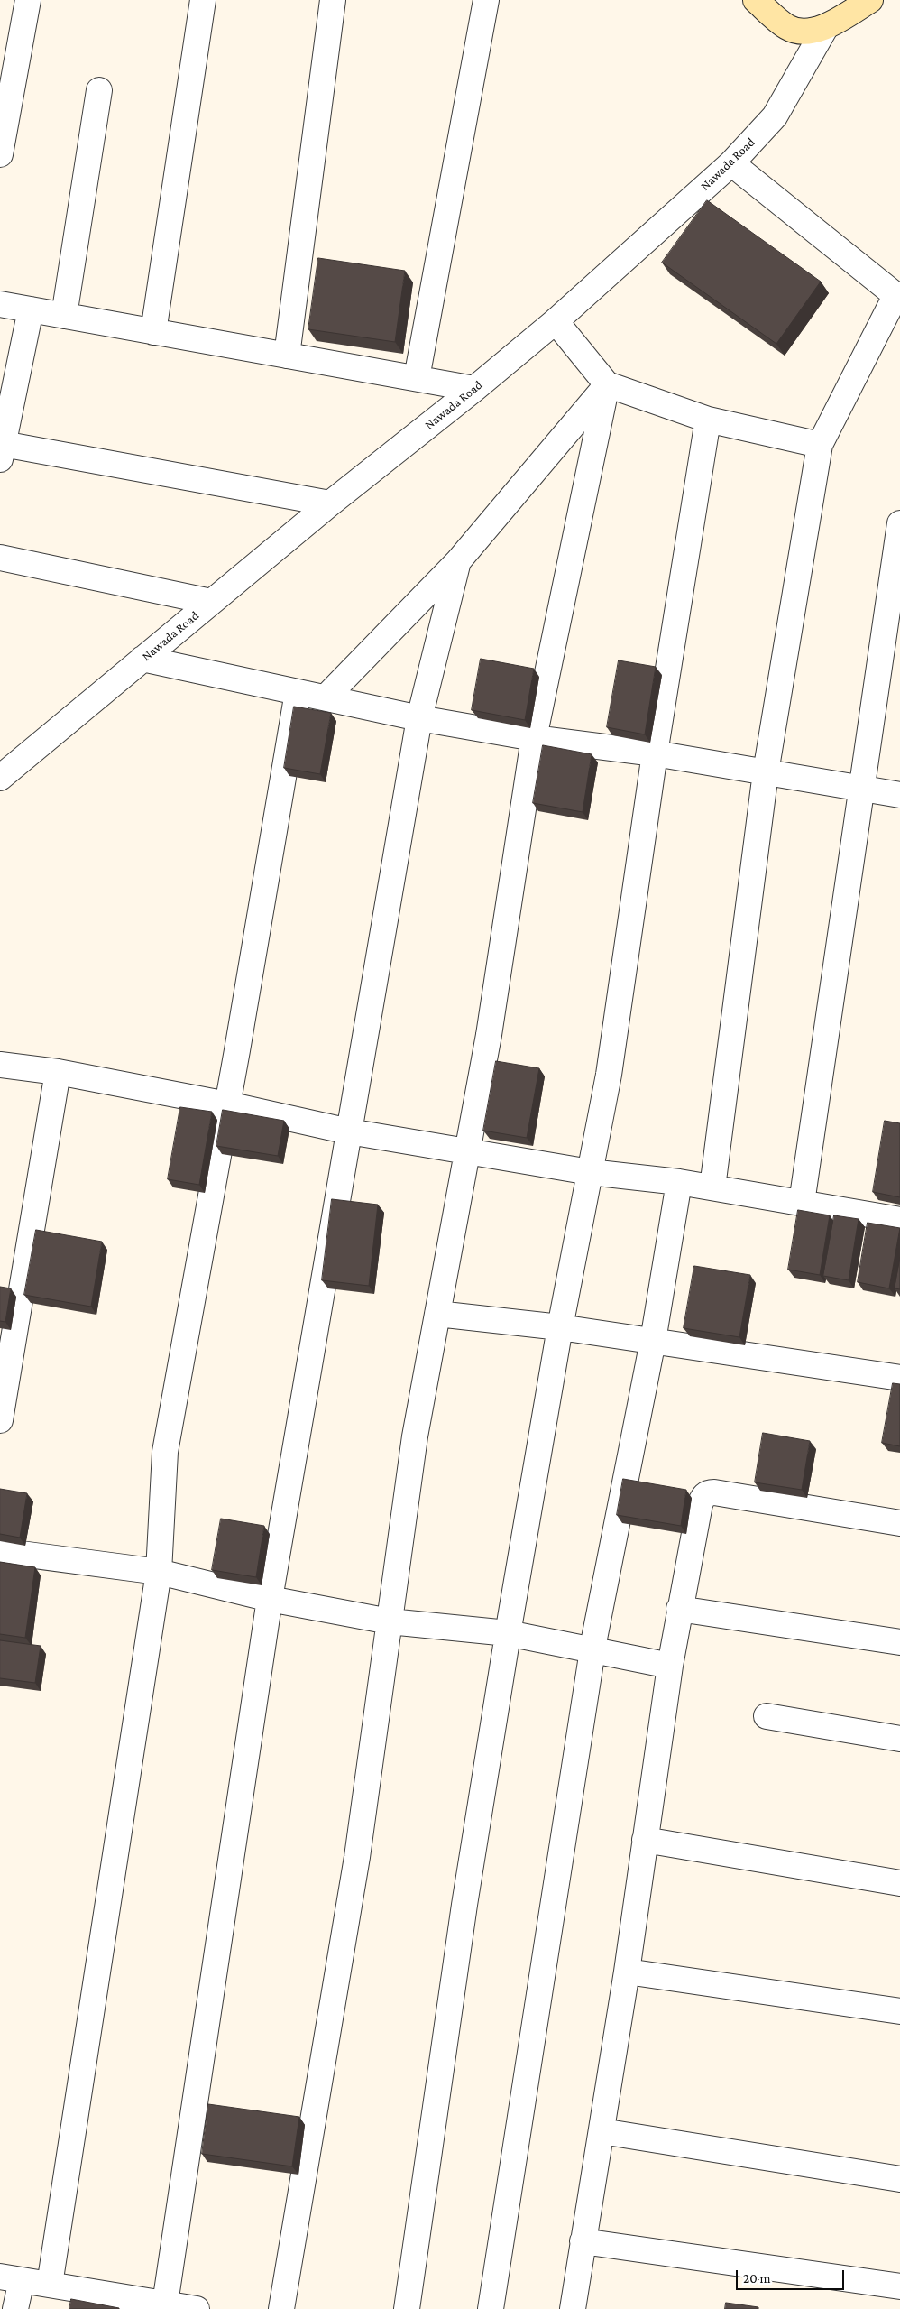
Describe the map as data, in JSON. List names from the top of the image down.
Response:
{
  "streets": {
    "street": ["Nawada Road"]
  },
  "scale_bar": "20 m"
}
